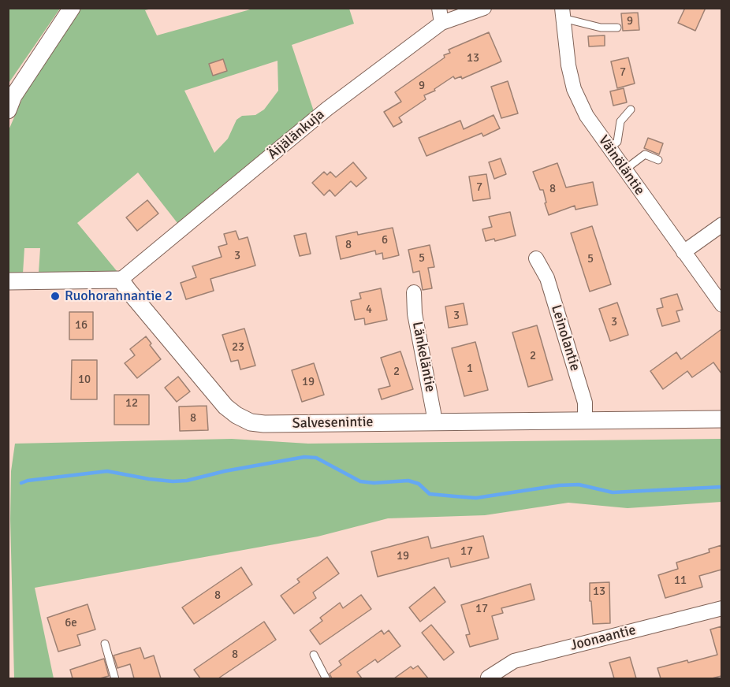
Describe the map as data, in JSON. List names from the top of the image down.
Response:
{
  "streets": {
    "street": [
      "Äijälänkuja",
      "Väinöläntie",
      "Leinolantie",
      "Länkeläntie",
      "Salvesenintie",
      "Joonaantie"
    ]
  },
  "crossings": [
    ["Äijälänkuja", "Salvesenintie"],
    ["Leinolantie", "Salvesenintie"],
    ["Länkeläntie", "Salvesenintie"]
  ],
  "places": ["Ruohorannantie 2"],
  "house_numbers": [
    "9",
    "13",
    "7",
    "9",
    "7",
    "8",
    "6",
    "8",
    "3",
    "5",
    "5",
    "4",
    "3",
    "3",
    "16",
    "23",
    "2",
    "1",
    "2",
    "10",
    "19",
    "12",
    "8",
    "17",
    "19",
    "11",
    "13",
    "8",
    "17",
    "6e",
    "8"
  ]
}
